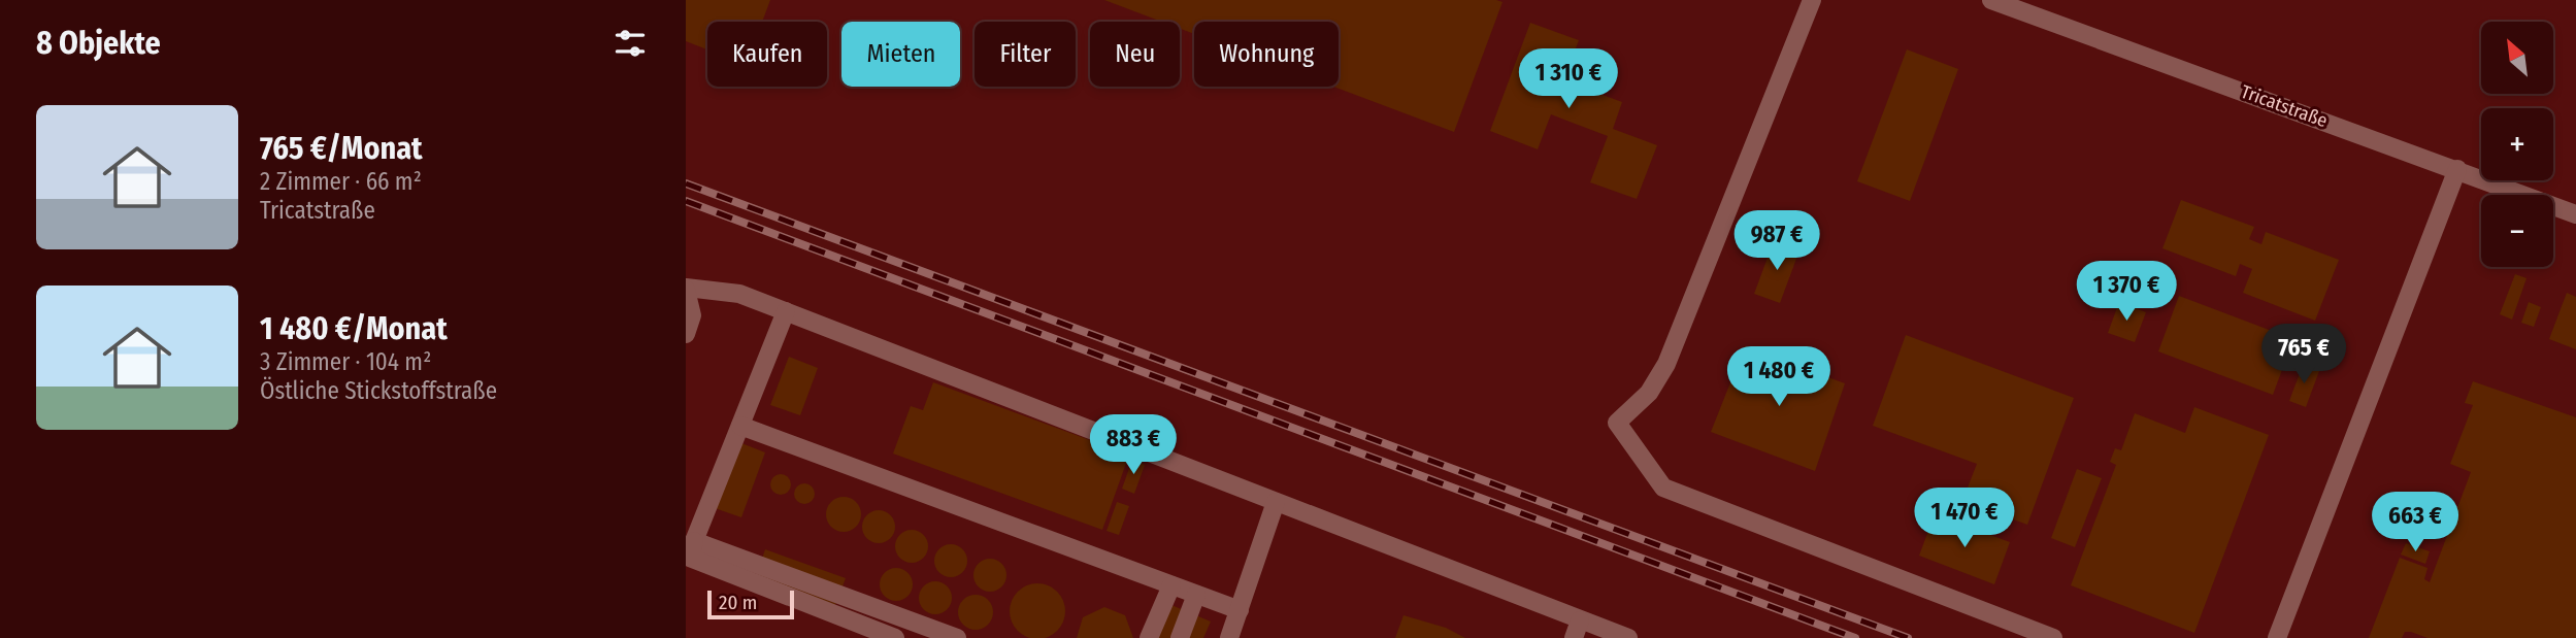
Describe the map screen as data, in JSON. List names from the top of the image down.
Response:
{
  "streets": {
    "street": ["Tricatstraße"]
  },
  "scale_bar": "20 m",
  "north": "top left",
  "page": {
    "heading": "8 Objekte",
    "map_buttons": ["+", "−"],
    "chip": [
      "Kaufen",
      "Mieten",
      "Filter",
      "Neu",
      "Wohnung"
    ],
    "price": [
      "1 310 €",
      "987 €",
      "1 370 €",
      "765 €",
      "1 480 €",
      "883 €",
      "1 470 €",
      "663 €"
    ],
    "list": [
      {
        "name": "765 €/Monat",
        "note": "2 Zimmer · 66 m² · Tricatstraße"
      },
      {
        "name": "1 480 €/Monat",
        "note": "3 Zimmer · 104 m² · Östliche Stickstoffstraße"
      }
    ],
    "scale": "20 m"
  }
}
